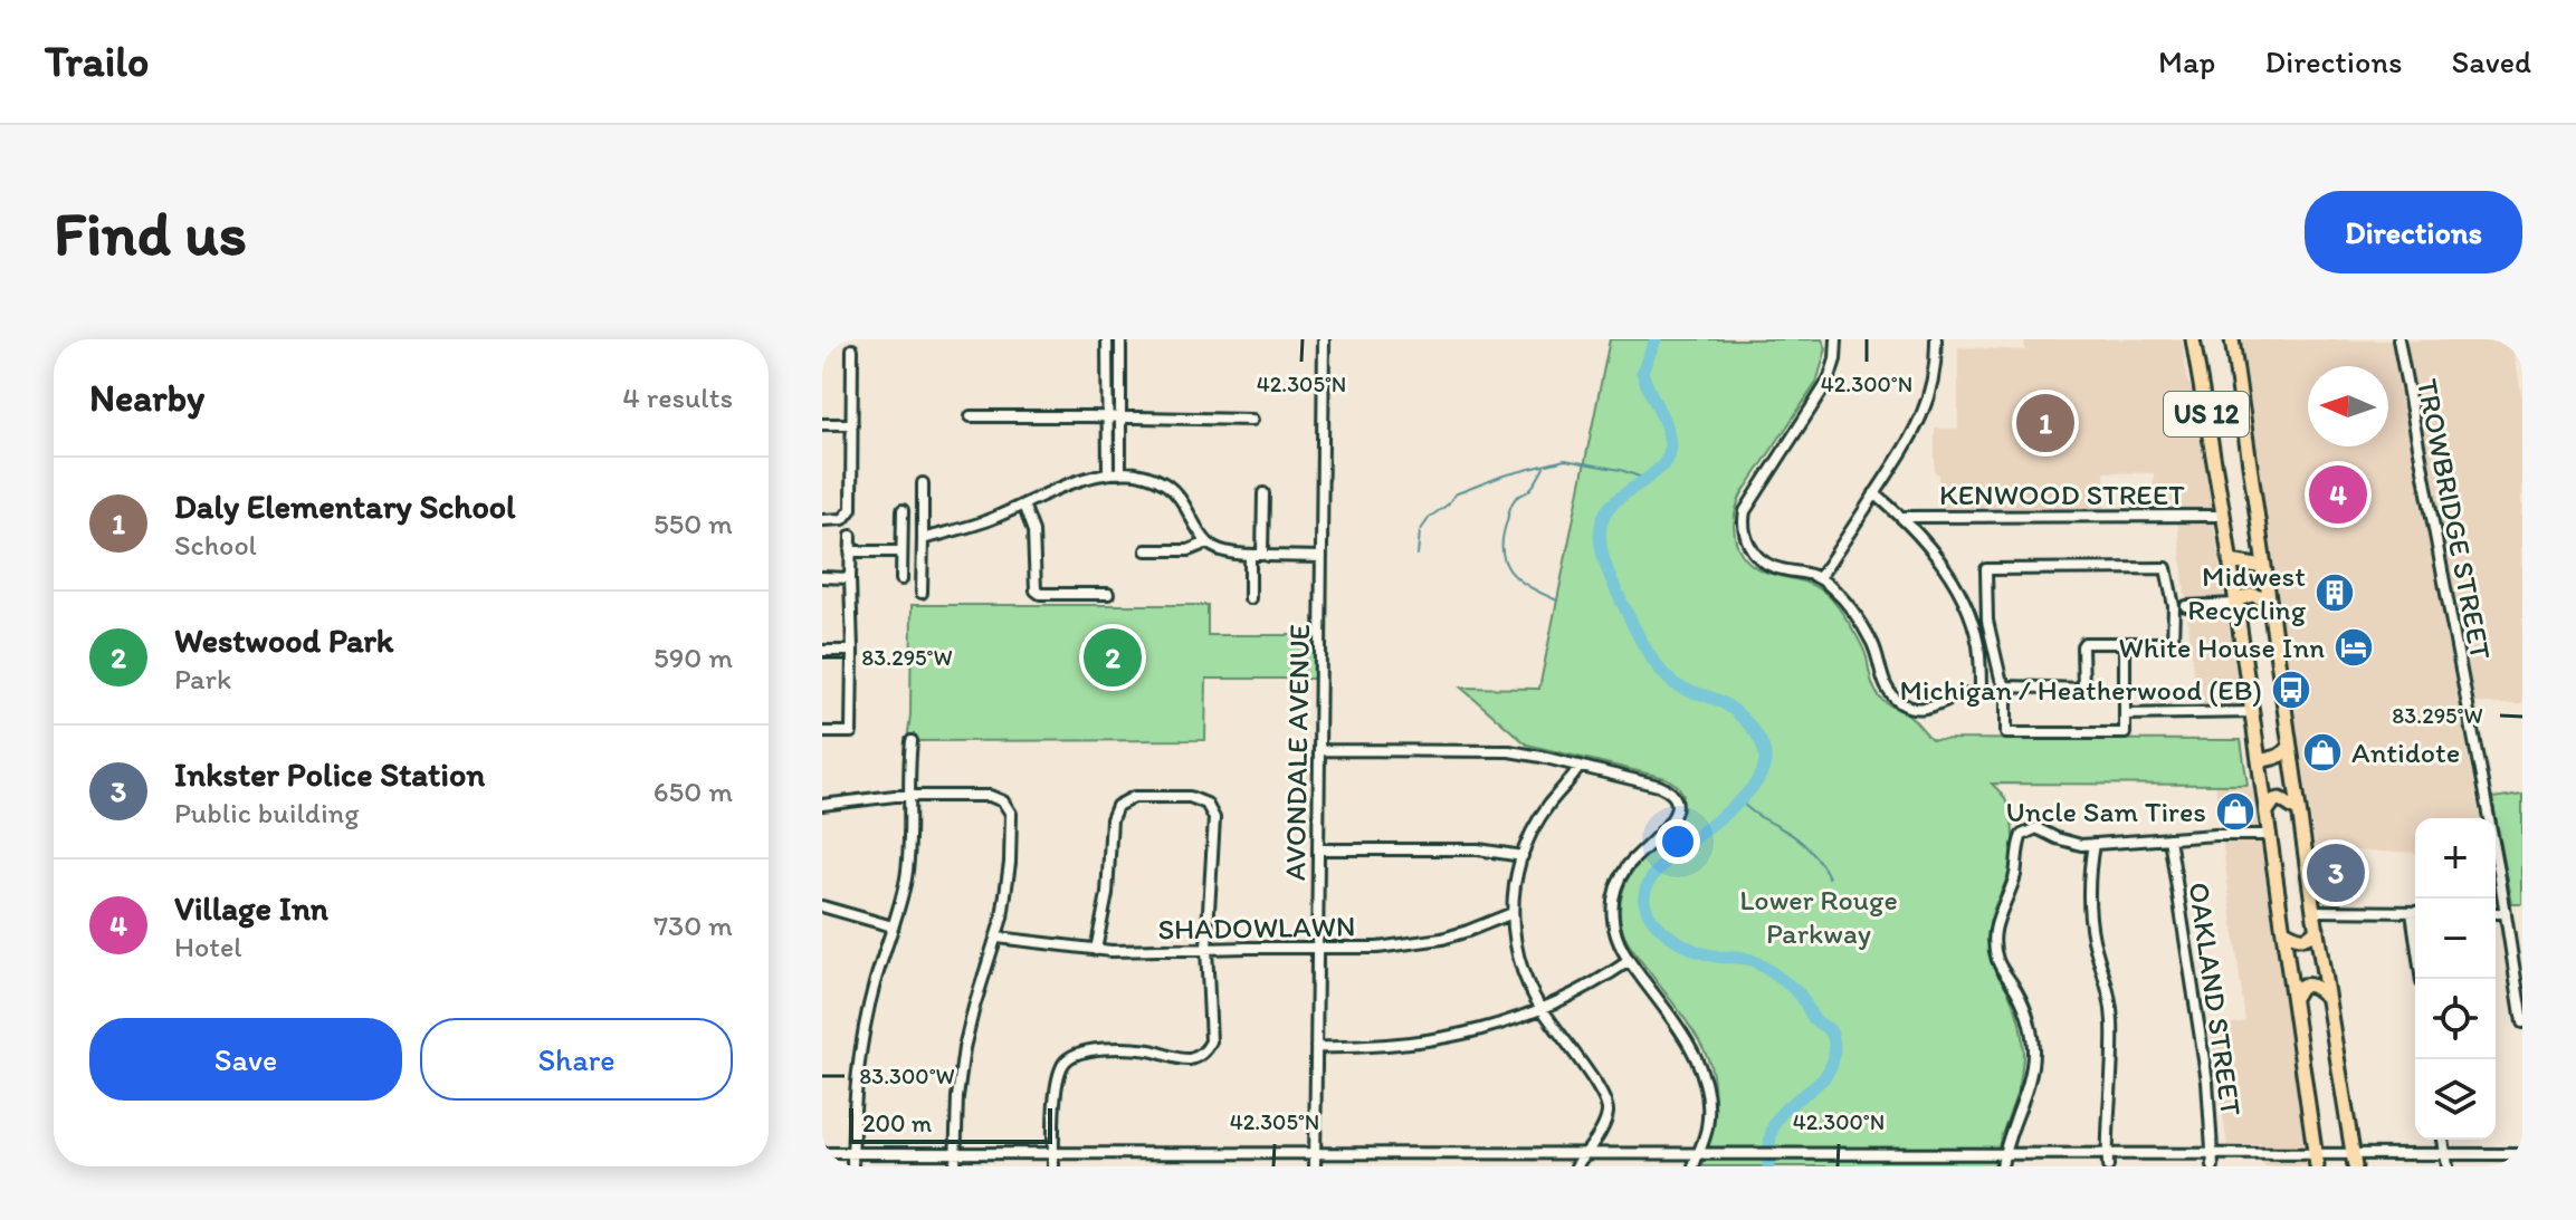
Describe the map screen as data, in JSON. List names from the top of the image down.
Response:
{
  "streets": {
    "main road": ["US 12"],
    "street": [
      "KENWOOD STREET",
      "TROWBRIDGE STREET",
      "AVONDALE AVENUE",
      "SHADOWLAWN",
      "OAKLAND STREET"
    ]
  },
  "crossings": [
    ["US 12", "KENWOOD STREET"],
    ["AVONDALE AVENUE", "SHADOWLAWN"]
  ],
  "parks": ["Lower Rouge Parkway"],
  "places": {
    "building": ["Midwest Recycling"],
    "hotel": ["White House Inn"],
    "bus stop": ["Michigan / Heatherwood (EB)"],
    "shop": ["Antidote", "Uncle Sam Tires"]
  },
  "scale_bar": "200 m",
  "north": "left",
  "page": {
    "header": "Trailo",
    "nav": ["Map", "Directions", "Saved"],
    "buttons": [
      "Directions",
      ["Save", "Share"]
    ],
    "title": "Find us",
    "heading": ["Nearby", "4 results"],
    "pins": [
      "1",
      "4",
      "2",
      "3"
    ],
    "list": [
      {
        "mark": "1",
        "name": "Daly Elementary School",
        "note": "School",
        "value": "550 m"
      },
      {
        "mark": "2",
        "name": "Westwood Park",
        "note": "Park",
        "value": "590 m"
      },
      {
        "mark": "3",
        "name": "Inkster Police Station",
        "note": "Public building",
        "value": "650 m"
      },
      {
        "mark": "4",
        "name": "Village Inn",
        "note": "Hotel",
        "value": "730 m"
      }
    ],
    "map_buttons": ["+", "−"],
    "scale": "200 m"
  },
  "coordinates": [
    "42.305°N",
    "42.300°N",
    "83.295°W",
    "83.300°W"
  ]
}
